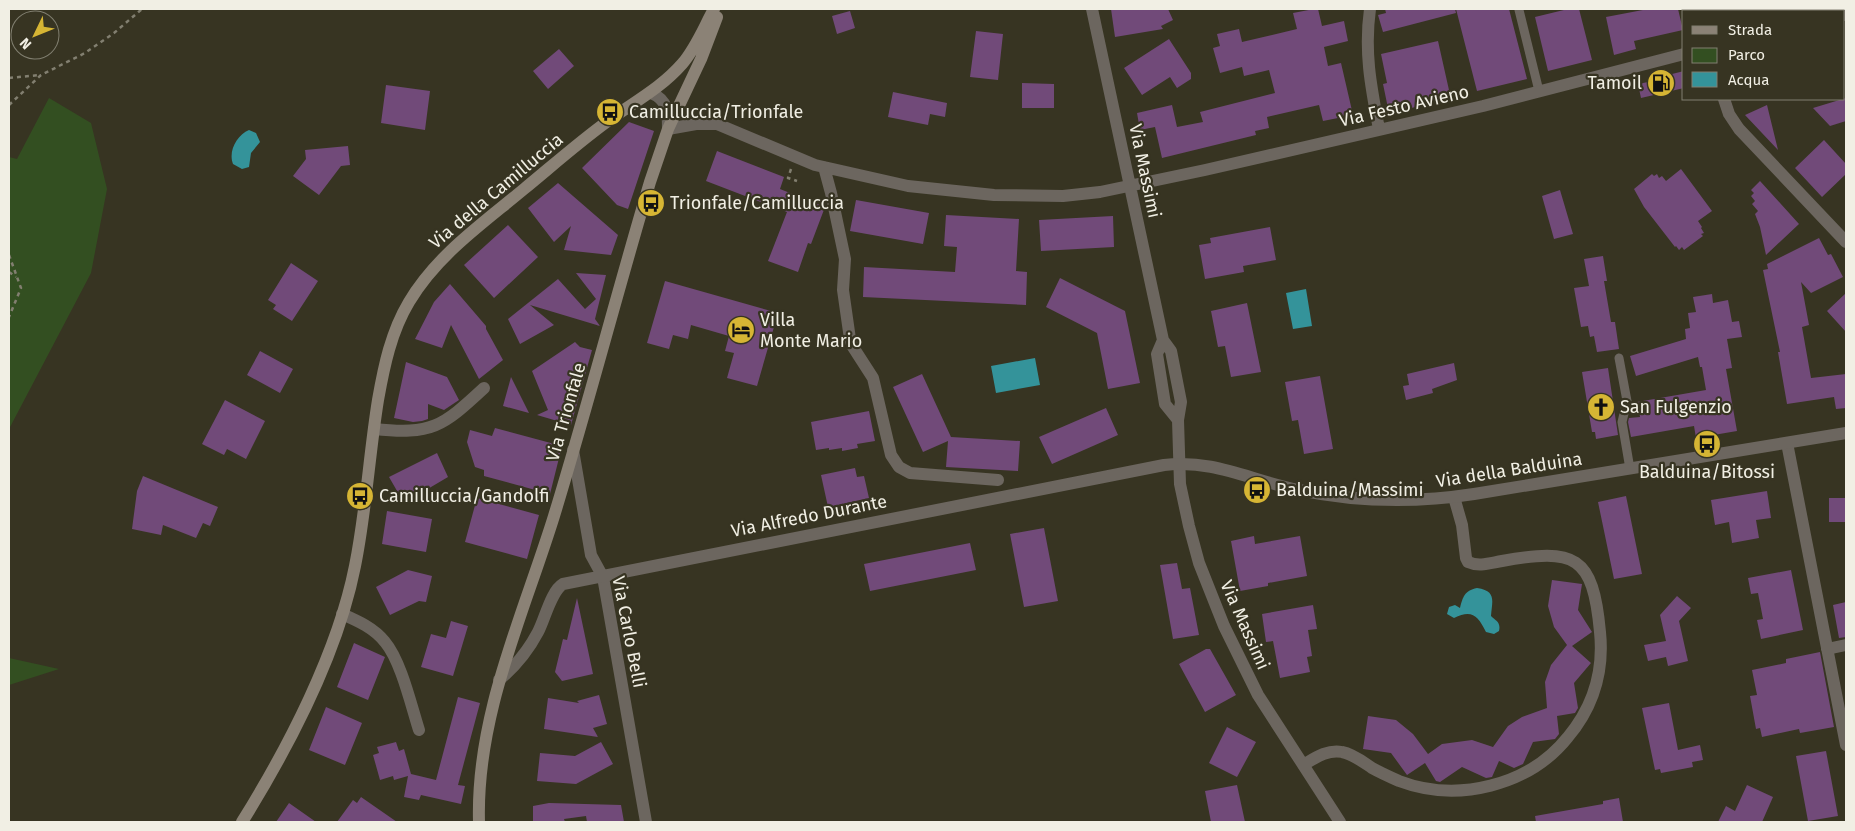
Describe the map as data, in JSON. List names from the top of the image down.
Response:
{
  "streets": {
    "main road": ["Via della Camilluccia", "Via Trionfale"],
    "street": [
      "Via Festo Avieno",
      "Via Massimi",
      "Via della Balduina",
      "Via Alfredo Durante",
      "Via Carlo Belli"
    ]
  },
  "crossings": [
    ["Via Festo Avieno", "Via Massimi"],
    ["Via Festo Avieno", "Via Trionfale"],
    ["Via Massimi", "Via della Balduina"],
    ["Via Massimi", "Via Alfredo Durante"],
    ["Via della Camilluccia", "Via Trionfale"],
    ["Via Trionfale", "Via Alfredo Durante"],
    ["Via Trionfale", "Via Carlo Belli"],
    ["Via della Balduina", "Via Alfredo Durante"],
    ["Via Alfredo Durante", "Via Carlo Belli"]
  ],
  "places": {
    "fuel station": ["Tamoil"],
    "bus stop": [
      "Camilluccia/Trionfale",
      "Trionfale/Camilluccia",
      "Balduina/Bitossi",
      "Balduina/Massimi",
      "Camilluccia/Gandolfi"
    ],
    "hotel": ["Villa Monte Mario"],
    "church": ["San Fulgenzio"]
  },
  "legend": ["Strada", "Parco", "Acqua"],
  "north": "bottom left"
}
